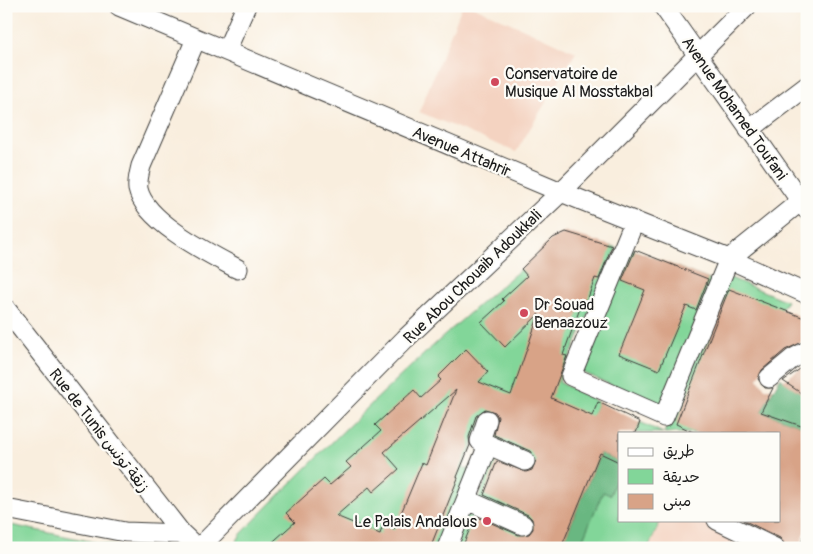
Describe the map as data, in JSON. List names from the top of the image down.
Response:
{
  "streets": {
    "street": [
      "Avenue Mohamed Toufani",
      "Avenue Attahrir",
      "Rue Abou Chouaib Adoukkali",
      "Rue de Tunis زنقة تونس"
    ]
  },
  "crossings": [
    ["Avenue Mohamed Toufani", "Rue Abou Chouaib Adoukkali"],
    ["Avenue Attahrir", "Rue Abou Chouaib Adoukkali"],
    ["Rue Abou Chouaib Adoukkali", "Rue de Tunis زنقة تونس"]
  ],
  "places": ["Conservatoire de Musique Al Mosstakbal", "Dr Souad Benaazouz", "Le Palais Andalous"],
  "legend": ["طريق", "حديقة", "مبنى"]
}
